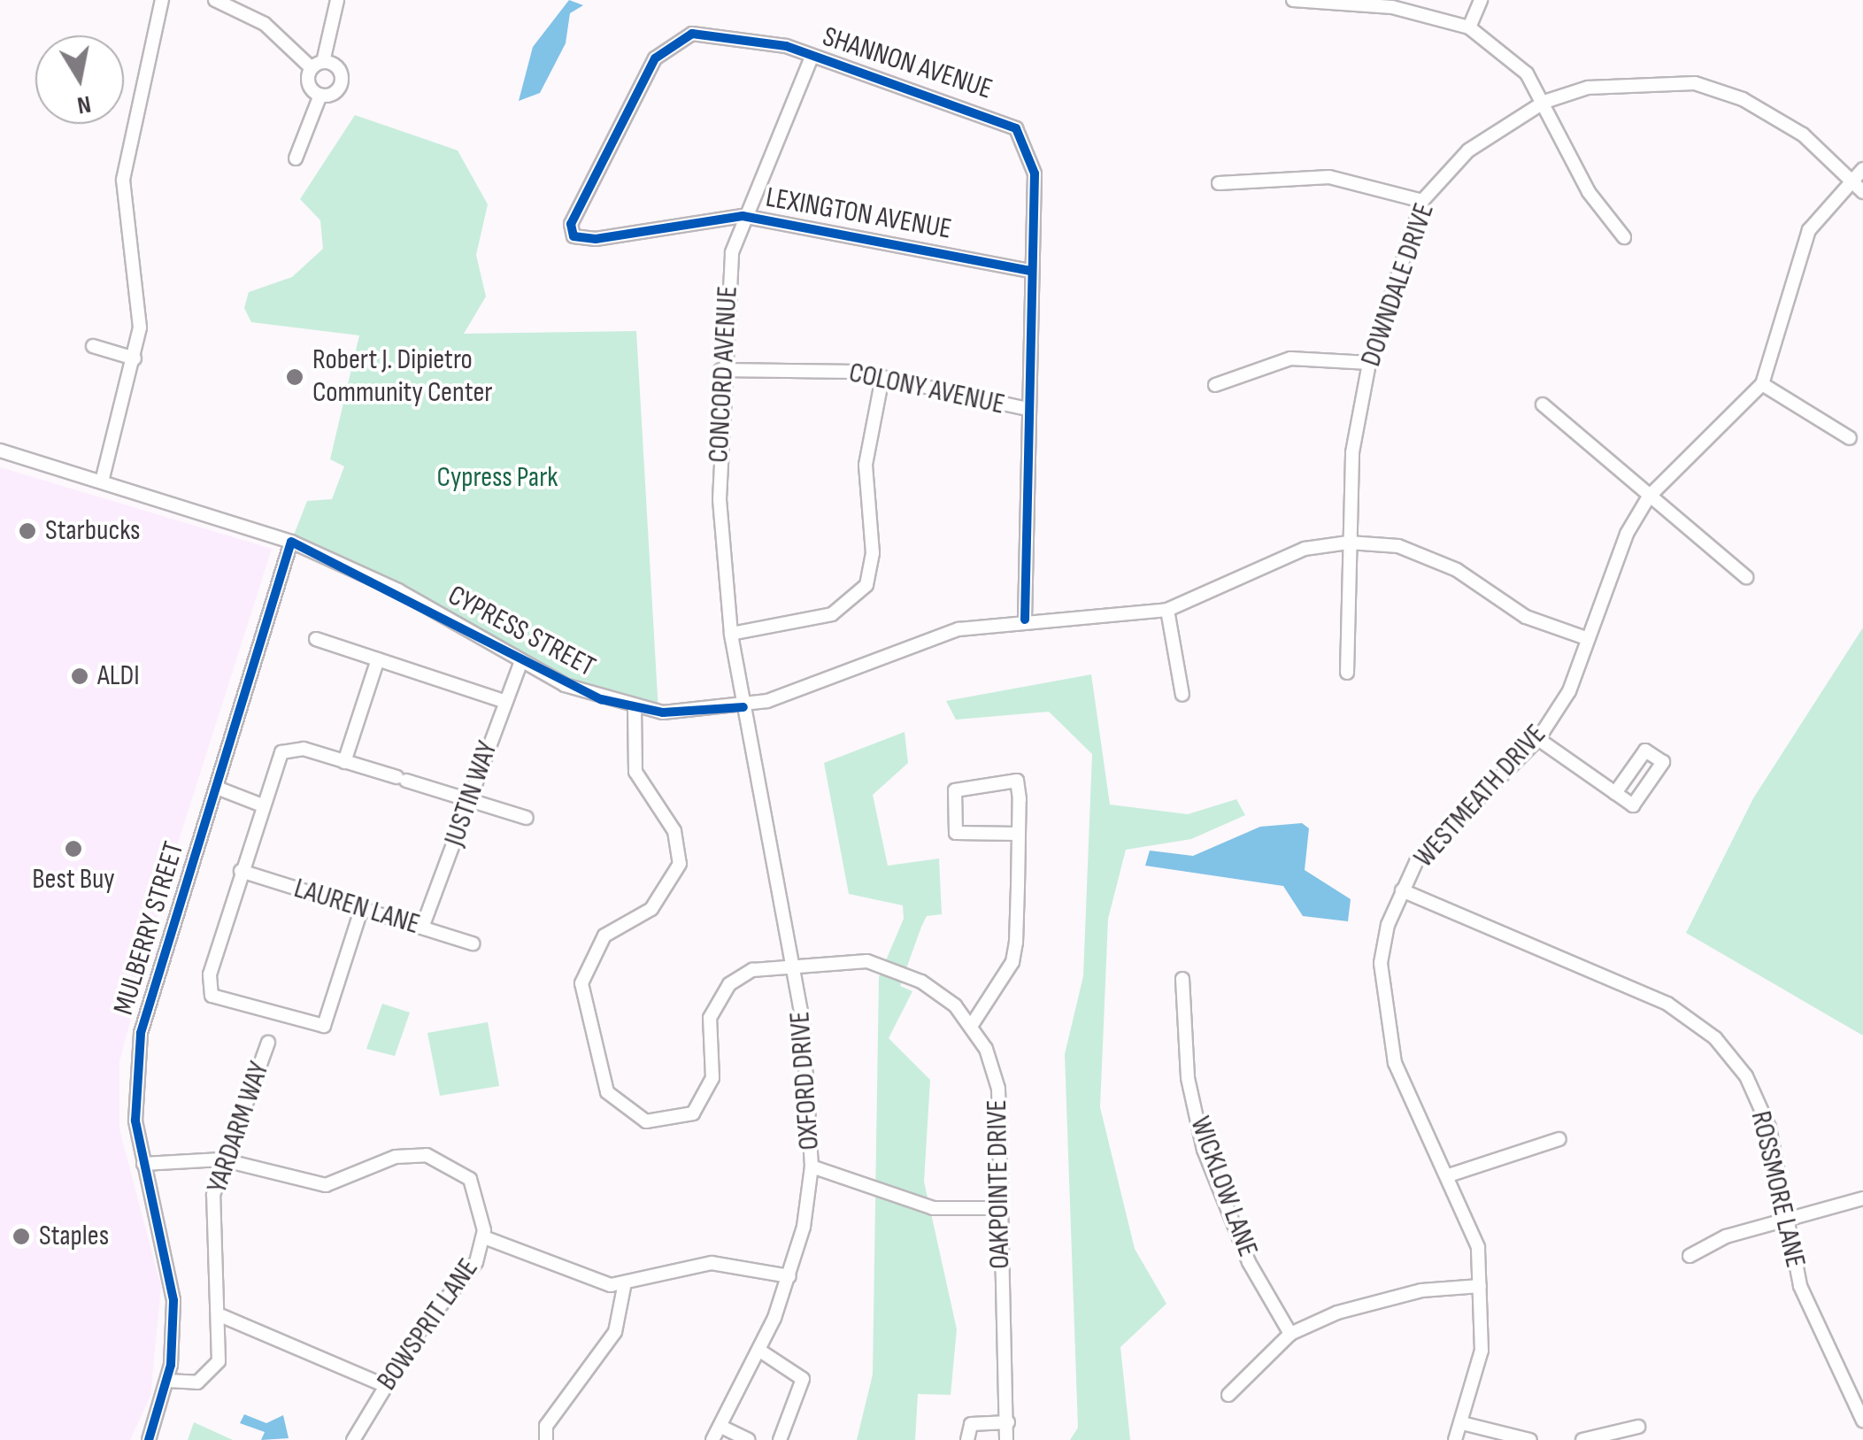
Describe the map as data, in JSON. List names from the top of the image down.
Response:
{
  "streets": {
    "street": [
      "SHANNON AVENUE",
      "LEXINGTON AVENUE",
      "DOWNDALE DRIVE",
      "CONCORD AVENUE",
      "COLONY AVENUE",
      "CYPRESS STREET",
      "JUSTIN WAY",
      "WESTMEATH DRIVE",
      "LAUREN LANE",
      "MULBERRY STREET",
      "OXFORD DRIVE",
      "YARDARM WAY",
      "OAKPOINTE DRIVE",
      "WICKLOW LANE",
      "ROSSMORE LANE",
      "BOWSPRIT LANE"
    ]
  },
  "crossings": [
    ["SHANNON AVENUE", "LEXINGTON AVENUE"],
    ["SHANNON AVENUE", "CONCORD AVENUE"],
    ["SHANNON AVENUE", "COLONY AVENUE"],
    ["SHANNON AVENUE", "CYPRESS STREET"],
    ["LEXINGTON AVENUE", "CONCORD AVENUE"],
    ["DOWNDALE DRIVE", "CYPRESS STREET"],
    ["DOWNDALE DRIVE", "WESTMEATH DRIVE"],
    ["CONCORD AVENUE", "COLONY AVENUE"],
    ["CONCORD AVENUE", "CYPRESS STREET"],
    ["CONCORD AVENUE", "OXFORD DRIVE"],
    ["CYPRESS STREET", "JUSTIN WAY"],
    ["CYPRESS STREET", "WESTMEATH DRIVE"],
    ["CYPRESS STREET", "MULBERRY STREET"],
    ["CYPRESS STREET", "OXFORD DRIVE"],
    ["CYPRESS STREET", "OAKPOINTE DRIVE"],
    ["JUSTIN WAY", "LAUREN LANE"],
    ["WESTMEATH DRIVE", "ROSSMORE LANE"],
    ["MULBERRY STREET", "YARDARM WAY"],
    ["MULBERRY STREET", "BOWSPRIT LANE"],
    ["OXFORD DRIVE", "OAKPOINTE DRIVE"],
    ["YARDARM WAY", "BOWSPRIT LANE"]
  ],
  "parks": ["Cypress Park"],
  "places": [
    "Robert J. Dipietro Community Center",
    "Starbucks",
    "ALDI",
    "Best Buy",
    "Staples"
  ],
  "north": "bottom"
}
